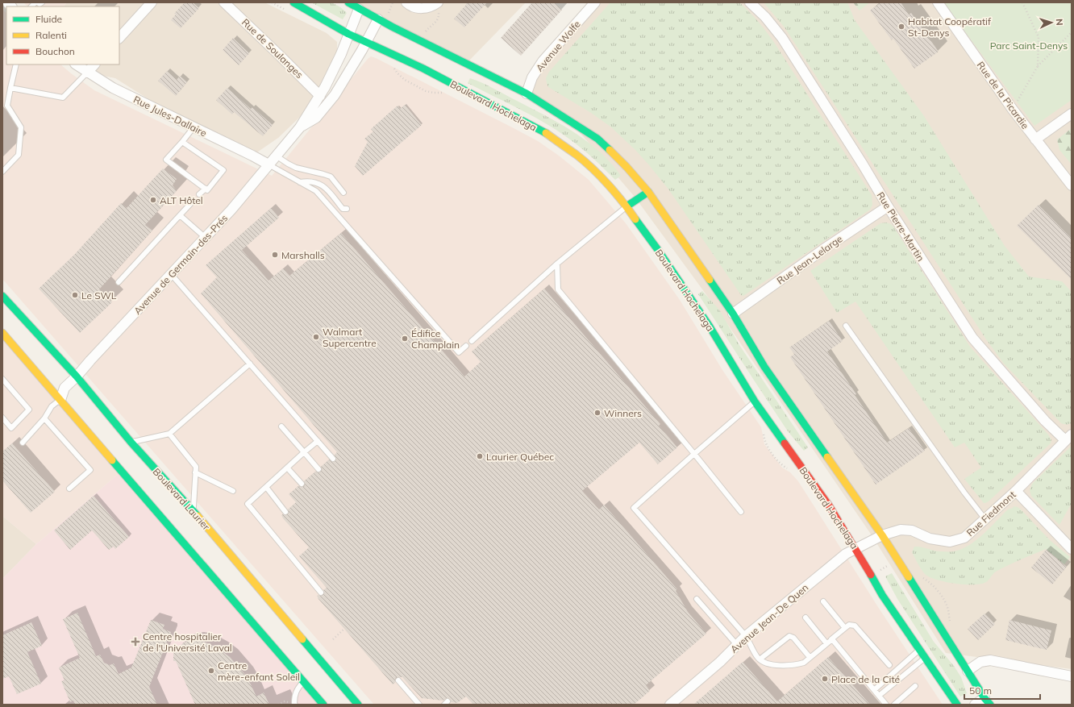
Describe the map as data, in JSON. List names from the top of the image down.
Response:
{
  "streets": {
    "main road": ["Boulevard Hochelaga", "Boulevard Laurier"],
    "street": [
      "Avenue Wolfe",
      "Rue de Soulanges",
      "Rue de la Picardie",
      "Rue Jules-Dallaire",
      "Rue Pierre-Martin",
      "Rue Jean-Lelarge",
      "Avenue de Germain-des-Prés",
      "Rue Fiedmont",
      "Avenue Jean-De Quen"
    ]
  },
  "crossings": [
    ["Rue de Soulanges", "Avenue de Germain-des-Prés"],
    ["Boulevard Hochelaga", "Avenue de Germain-des-Prés"],
    ["Boulevard Hochelaga", "Rue Fiedmont"],
    ["Boulevard Hochelaga", "Avenue Jean-De Quen"],
    ["Rue Jules-Dallaire", "Avenue de Germain-des-Prés"],
    ["Rue Pierre-Martin", "Rue Jean-Lelarge"],
    ["Rue Pierre-Martin", "Rue Fiedmont"],
    ["Avenue de Germain-des-Prés", "Boulevard Laurier"],
    ["Rue Fiedmont", "Avenue Jean-De Quen"]
  ],
  "parks": ["Parc Saint-Denys"],
  "places": {
    "other": [
      "Habitat Coopératif St-Denys",
      "ALT Hôtel",
      "Marshalls",
      "Le SWL",
      "Walmart Supercentre",
      "Édifice Champlain",
      "Winners",
      "Laurier Québec",
      "Centre mère-enfant Soleil",
      "Place de la Cité"
    ],
    "health": ["Centre hospitalier de l'Université Laval"]
  },
  "legend": ["Fluide", "Ralenti", "Bouchon"],
  "scale_bar": "50 m",
  "north": "right"
}
